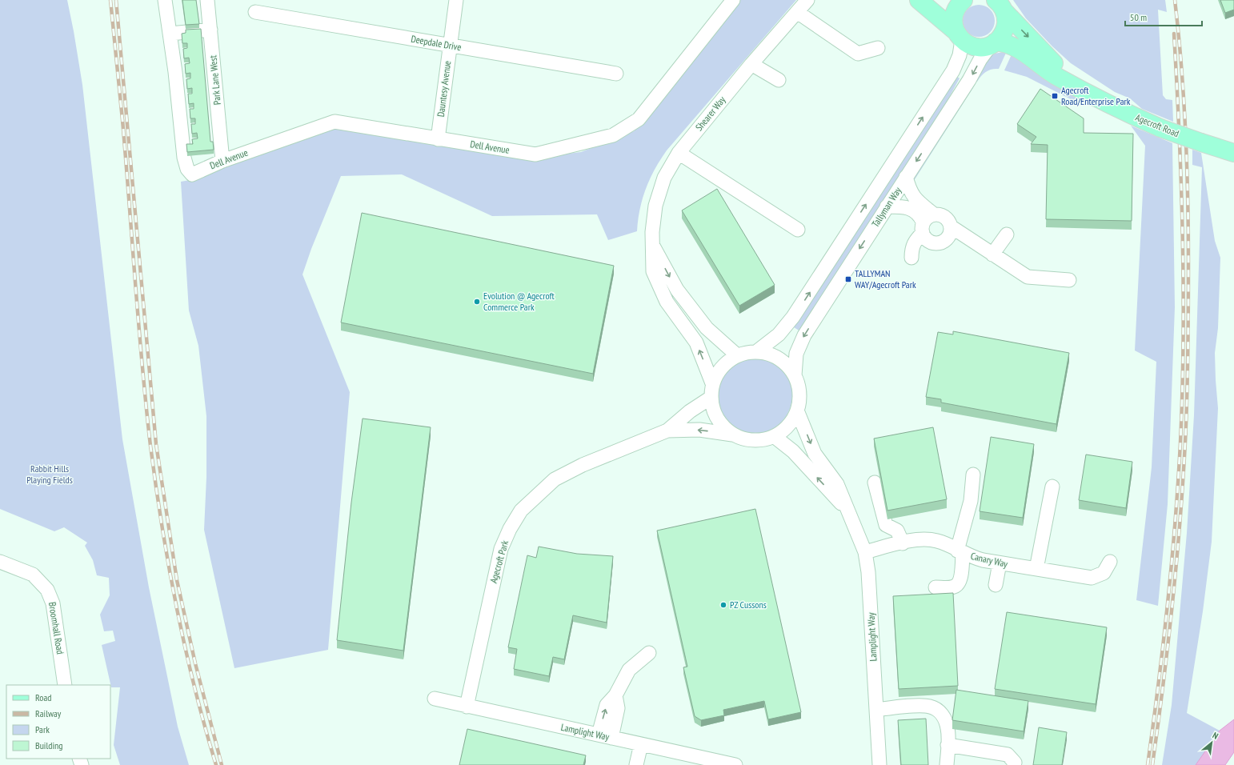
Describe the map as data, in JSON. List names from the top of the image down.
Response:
{
  "streets": {
    "main road": ["Agecroft Road"],
    "street": [
      "Deepdale Drive",
      "Park Lane West",
      "Dauntesy Avenue",
      "Shearer Way",
      "Dell Avenue",
      "Tallyman Way",
      "Canary Way",
      "Agecroft Park",
      "Broomhall Road",
      "Lamplight Way"
    ]
  },
  "crossings": [
    ["Deepdale Drive", "Dauntesy Avenue"],
    ["Park Lane West", "Dell Avenue"],
    ["Dauntesy Avenue", "Dell Avenue"],
    ["Shearer Way", "Tallyman Way"],
    ["Shearer Way", "Lamplight Way"],
    ["Agecroft Road", "Tallyman Way"],
    ["Tallyman Way", "Lamplight Way"],
    ["Canary Way", "Lamplight Way"],
    ["Agecroft Park", "Lamplight Way"]
  ],
  "parks": ["Rabbit Hills Playing Fields"],
  "places": {
    "transit": ["Agecroft Road/Enterprise Park", "TALLYMAN WAY/Agecroft Park"],
    "other": ["Evolution @ Agecroft Commerce Park", "PZ Cussons"]
  },
  "legend": [
    "Road",
    "Railway",
    "Park",
    "Building"
  ],
  "scale_bar": "50 m",
  "north": "top right"
}
